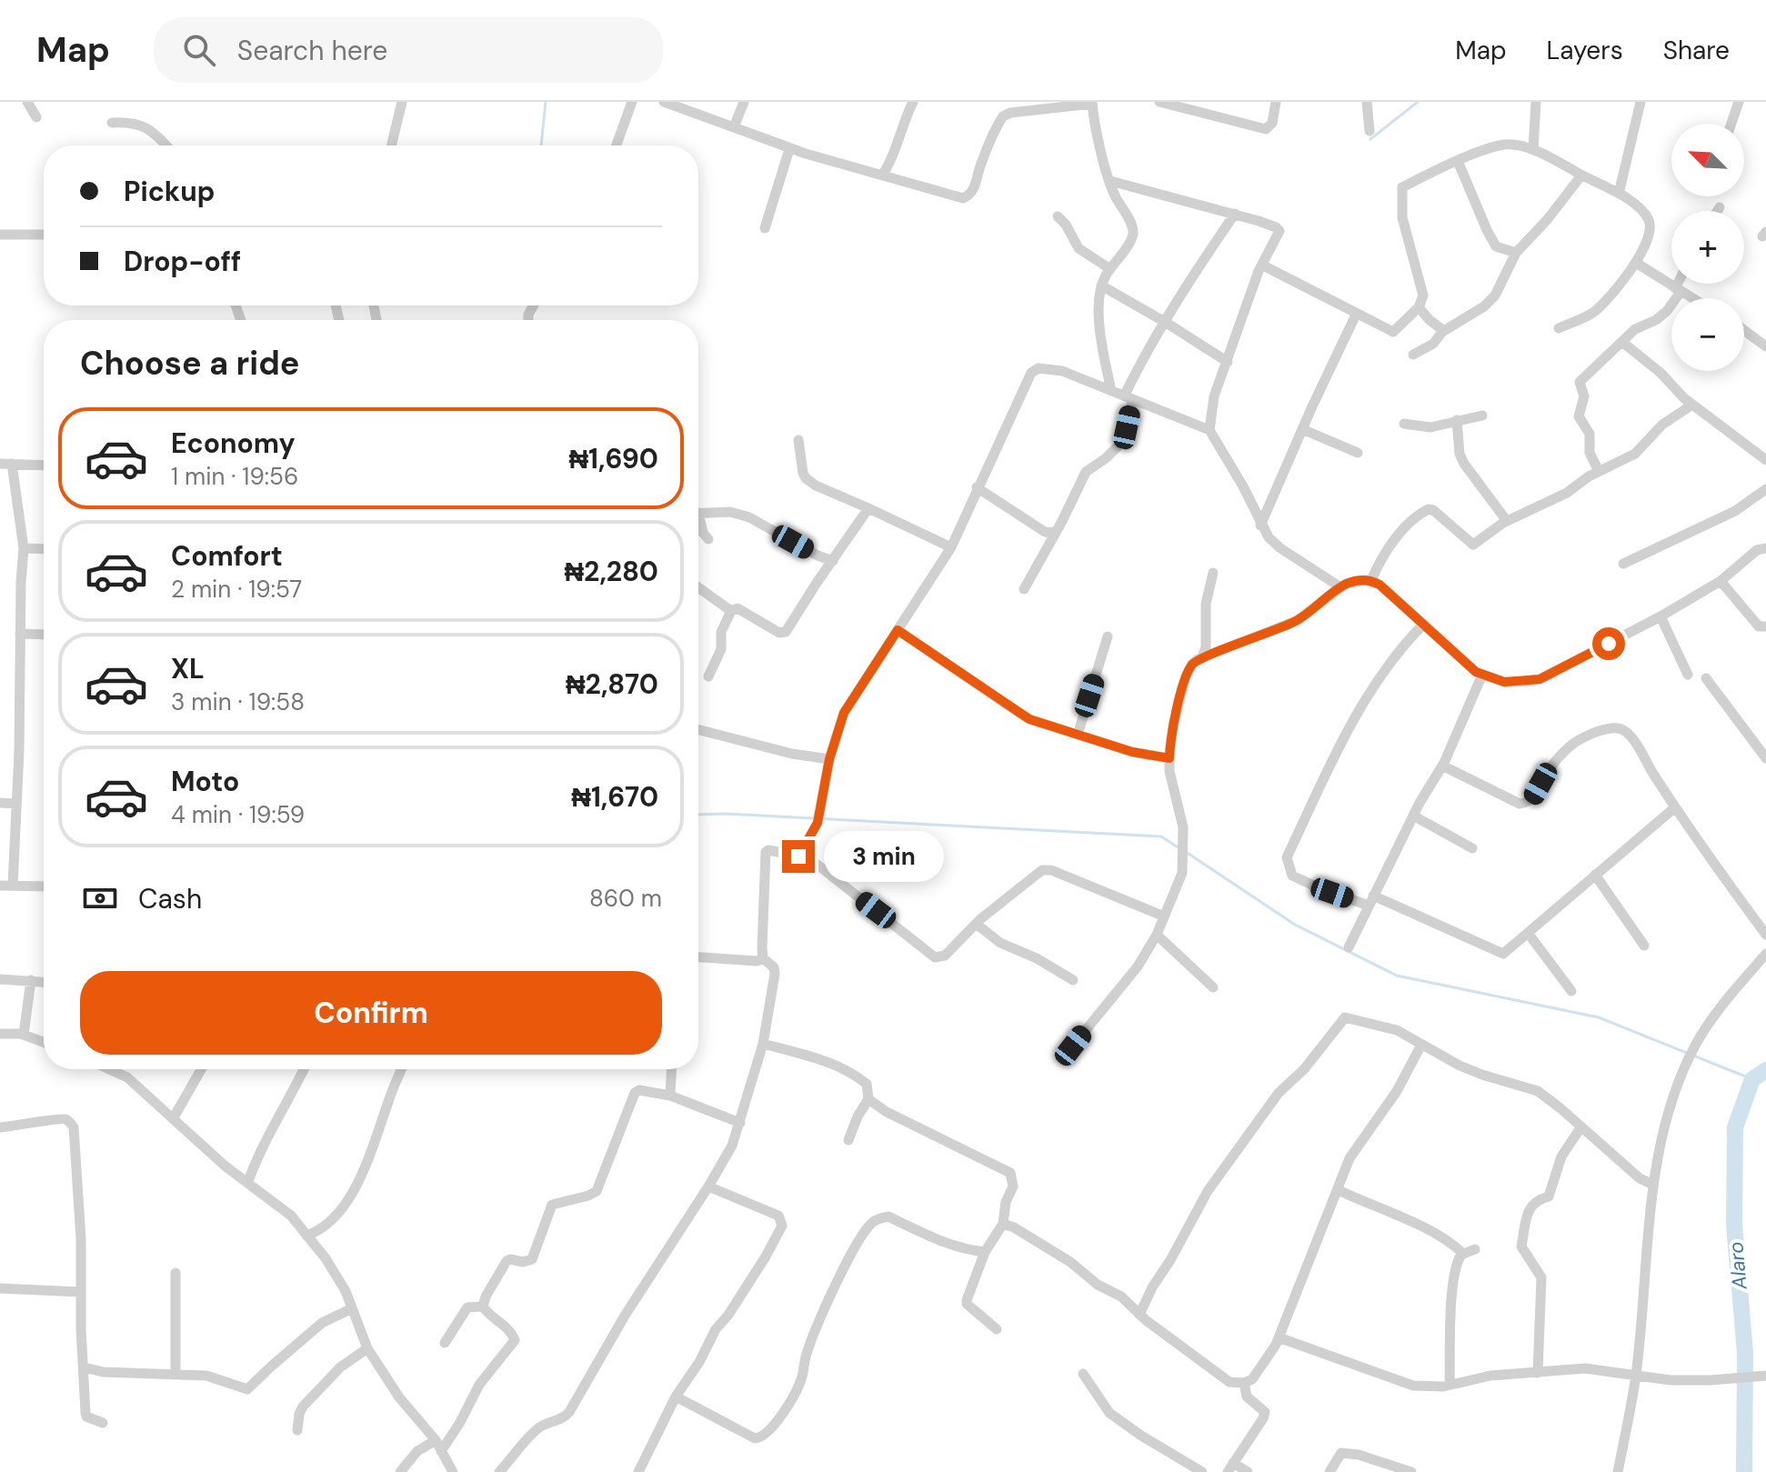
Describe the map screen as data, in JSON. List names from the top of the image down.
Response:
{
  "water": ["Alaro"],
  "north": "top left",
  "page": {
    "header": "Map",
    "search": "Search here",
    "nav": ["Map", "Layers", "Share"],
    "map_buttons": ["+", "−"],
    "banner": ["Pickup", "Drop-off"],
    "heading": "Choose a ride",
    "list": [
      {
        "name": "Economy",
        "note": "1 min · 19:56",
        "value": "₦1,690"
      },
      {
        "name": "Comfort",
        "note": "2 min · 19:57",
        "value": "₦2,280"
      },
      {
        "name": "XL",
        "note": "3 min · 19:58",
        "value": "₦2,870"
      },
      {
        "name": "Moto",
        "note": "4 min · 19:59",
        "value": "₦1,670"
      }
    ],
    "bubble": "3 min",
    "pay": ["Cash", "860 m"],
    "buttons": "Confirm"
  }
}
